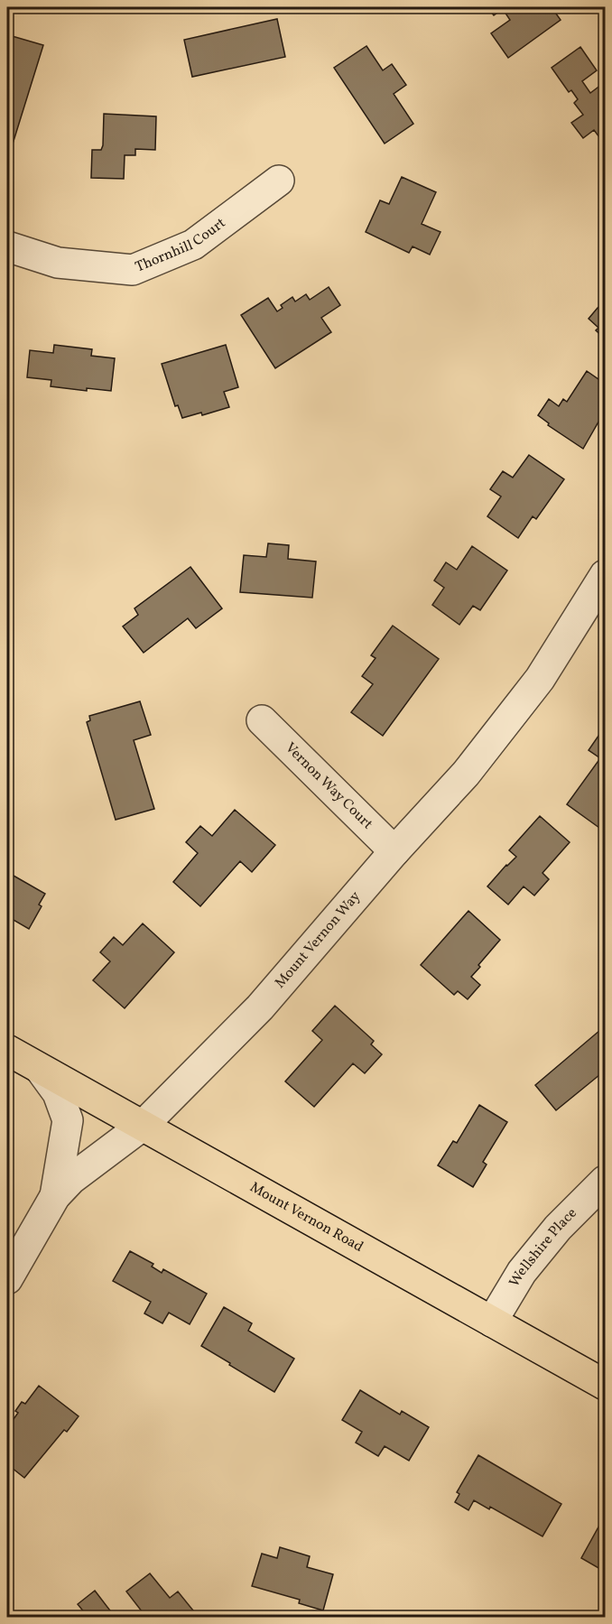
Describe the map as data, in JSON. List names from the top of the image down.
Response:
{
  "streets": {
    "main road": ["Mount Vernon Road"],
    "street": [
      "Thornhill Court",
      "Vernon Way Court",
      "Mount Vernon Way",
      "Wellshire Place"
    ]
  },
  "crossings": [
    ["Vernon Way Court", "Mount Vernon Way"],
    ["Mount Vernon Way", "Mount Vernon Road"],
    ["Mount Vernon Road", "Wellshire Place"]
  ]
}
